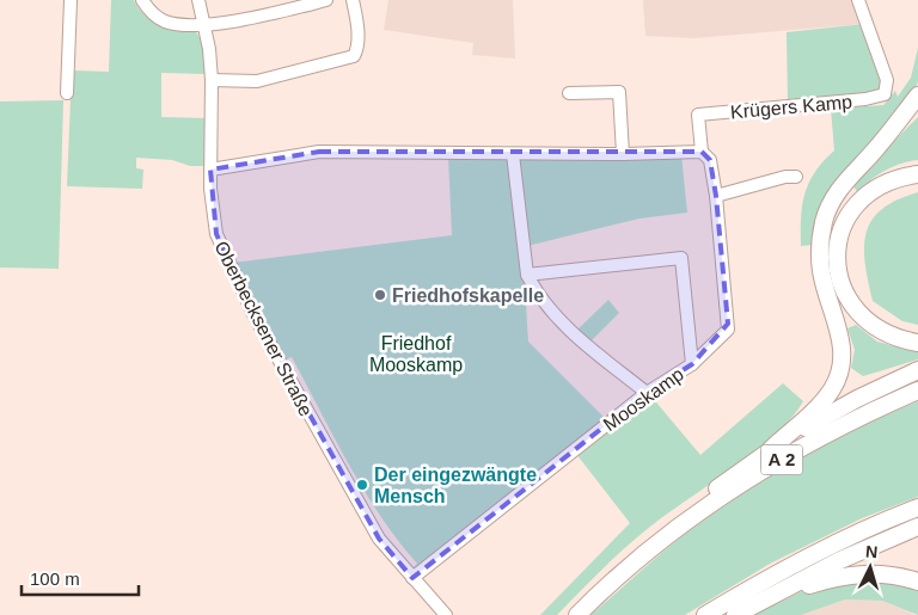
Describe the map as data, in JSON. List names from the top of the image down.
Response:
{
  "streets": {
    "highway": ["A 2"],
    "street": ["Krügers Kamp", "Oberbecksener Straße", "Mooskamp"]
  },
  "crossings": [
    ["Krügers Kamp", "Mooskamp"],
    ["Oberbecksener Straße", "Mooskamp"]
  ],
  "parks": ["Friedhof Mooskamp"],
  "places": ["Friedhofskapelle", "Der eingezwängte Mensch"],
  "scale_bar": "100 m",
  "north": "top"
}
